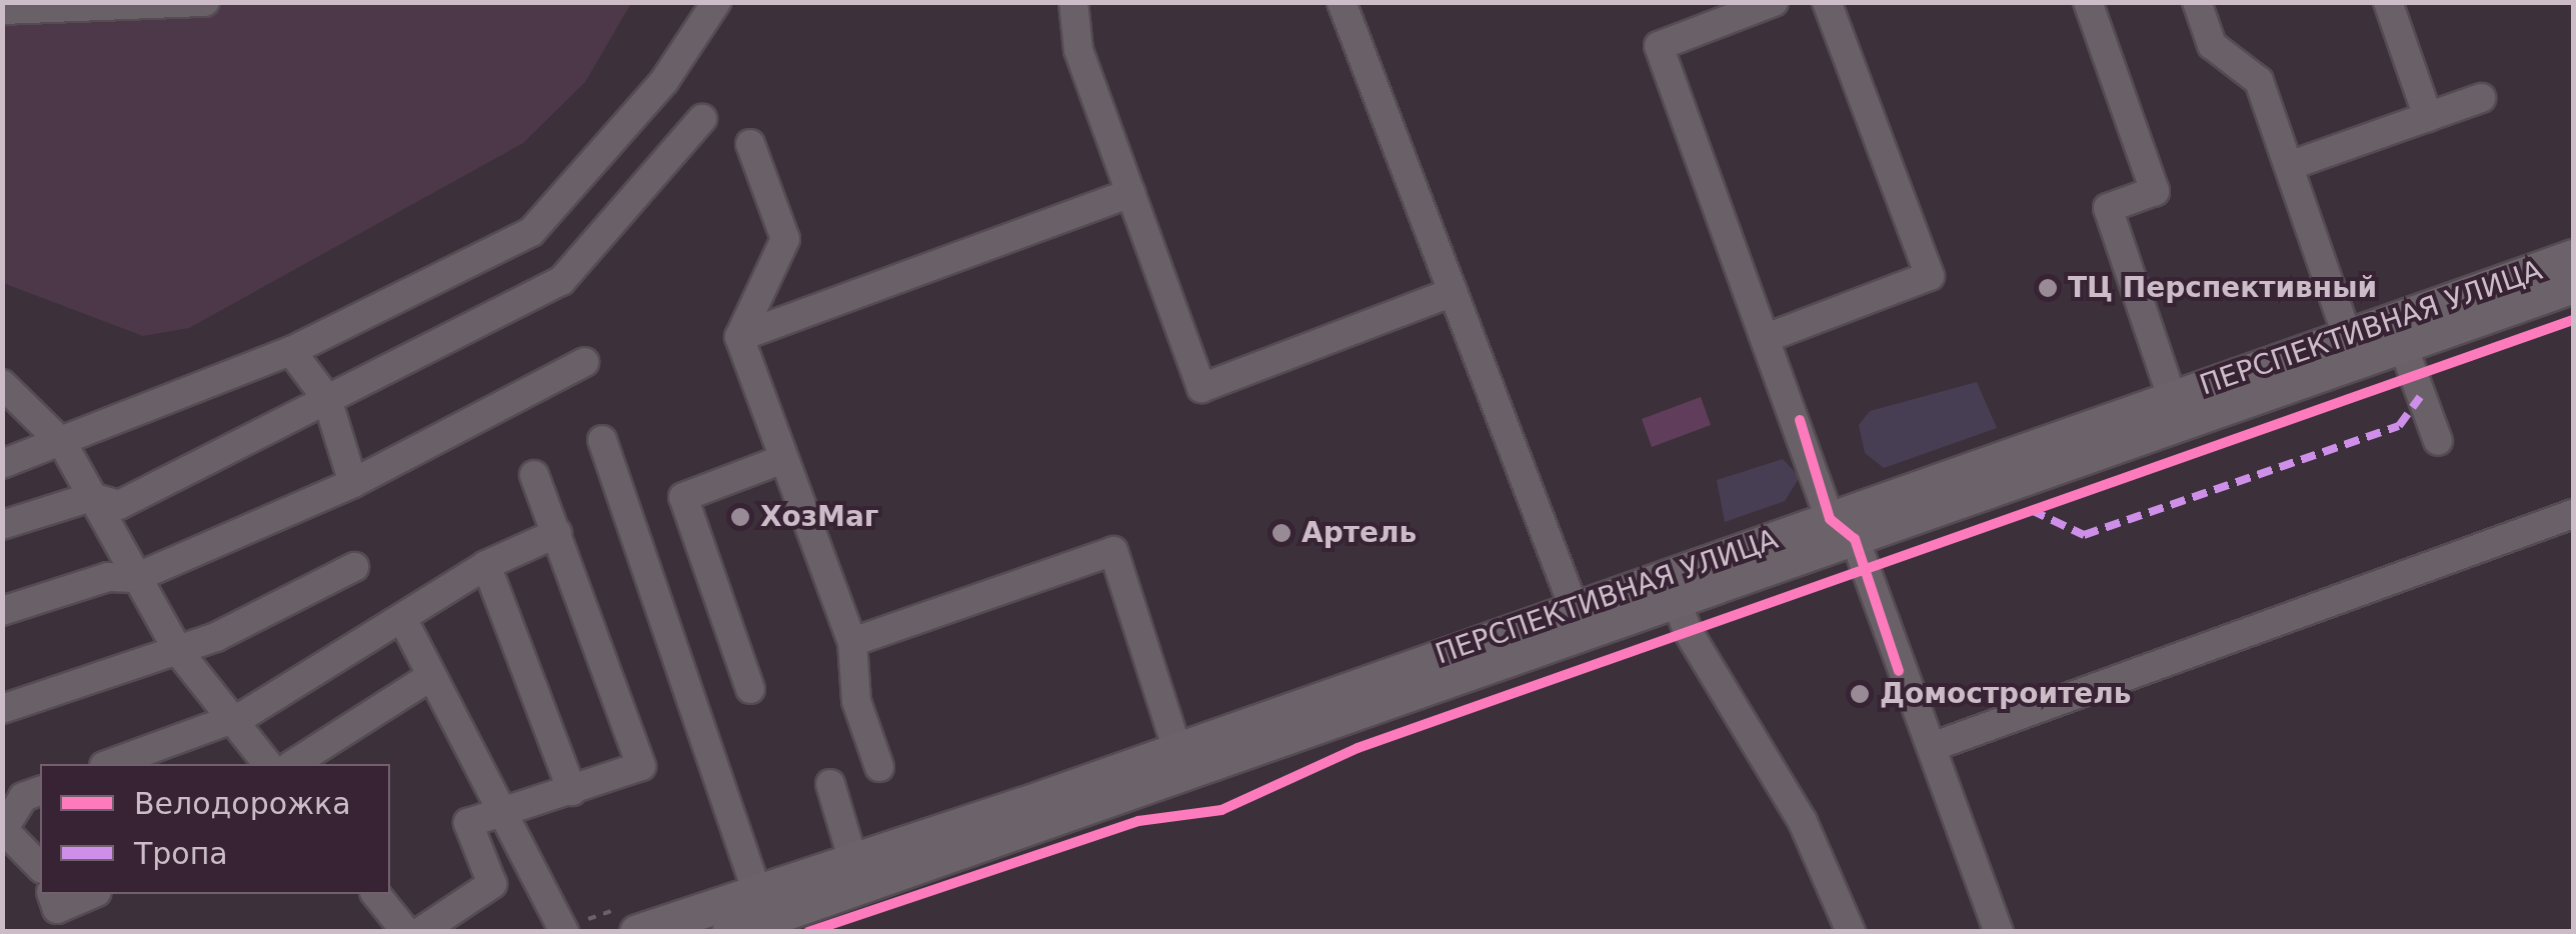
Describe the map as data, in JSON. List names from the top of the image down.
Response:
{
  "streets": {
    "main road": ["ПЕРСПЕКТИВНАЯ УЛИЦА"]
  },
  "places": [
    "ТЦ Перспективный",
    "ХозМаг",
    "Артель",
    "Домостроитель"
  ],
  "legend": ["Велодорожка", "Тропа"]
}
